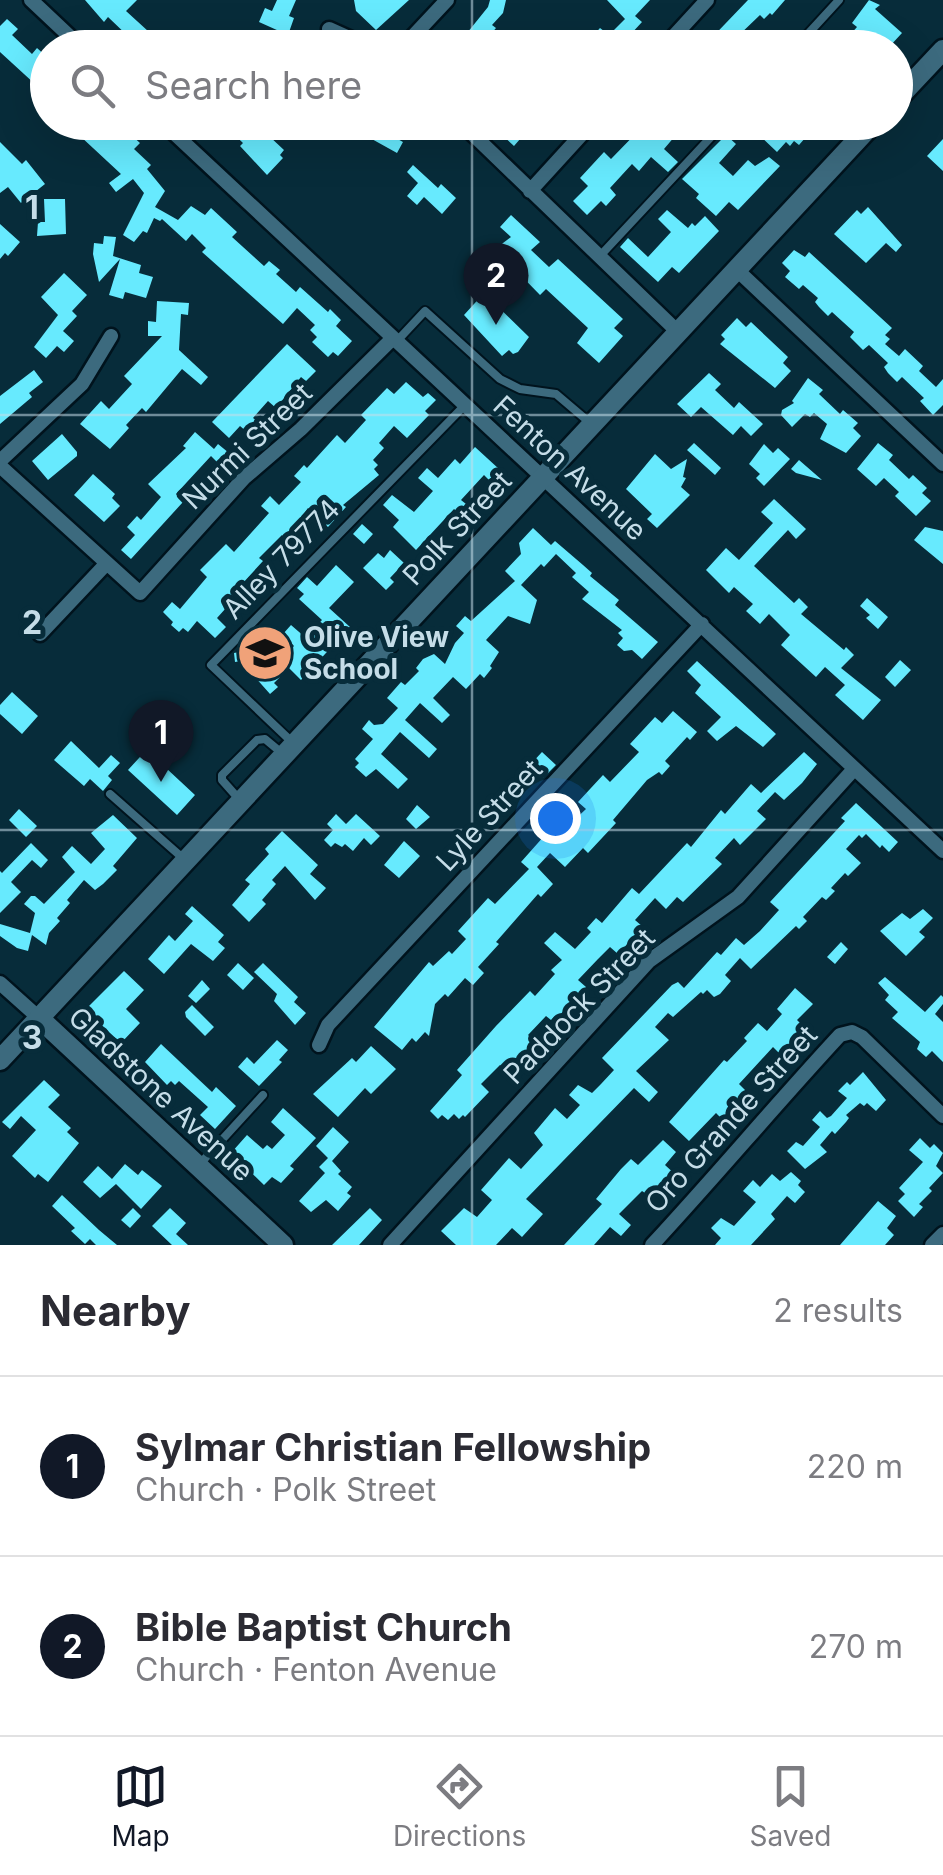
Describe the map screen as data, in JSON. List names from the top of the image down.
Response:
{
  "streets": {
    "street": [
      "Nurmi Street",
      "Fenton Avenue",
      "Polk Street",
      "Lyle Street",
      "Paddock Street",
      "Gladstone Avenue",
      "Oro Grande Street"
    ],
    "lane": ["Alley 79774"]
  },
  "crossings": [
    ["Nurmi Street", "Fenton Avenue"],
    ["Fenton Avenue", "Polk Street"],
    ["Fenton Avenue", "Alley 79774"],
    ["Fenton Avenue", "Lyle Street"],
    ["Fenton Avenue", "Paddock Street"],
    ["Polk Street", "Alley 79774"],
    ["Polk Street", "Gladstone Avenue"]
  ],
  "places": {
    "school or university": ["Olive View School"]
  },
  "page": {
    "search": "Search here",
    "pins": ["2", "1"],
    "heading": ["Nearby", "2 results"],
    "list": [
      {
        "mark": "1",
        "name": "Sylmar Christian Fellowship",
        "note": "Church · Polk Street",
        "value": "220 m"
      },
      {
        "mark": "2",
        "name": "Bible Baptist Church",
        "note": "Church · Fenton Avenue",
        "value": "270 m"
      }
    ],
    "nav": ["Map", "Directions", "Saved"]
  },
  "grid": {
    "rows": ["1", "2", "3"]
  }
}
